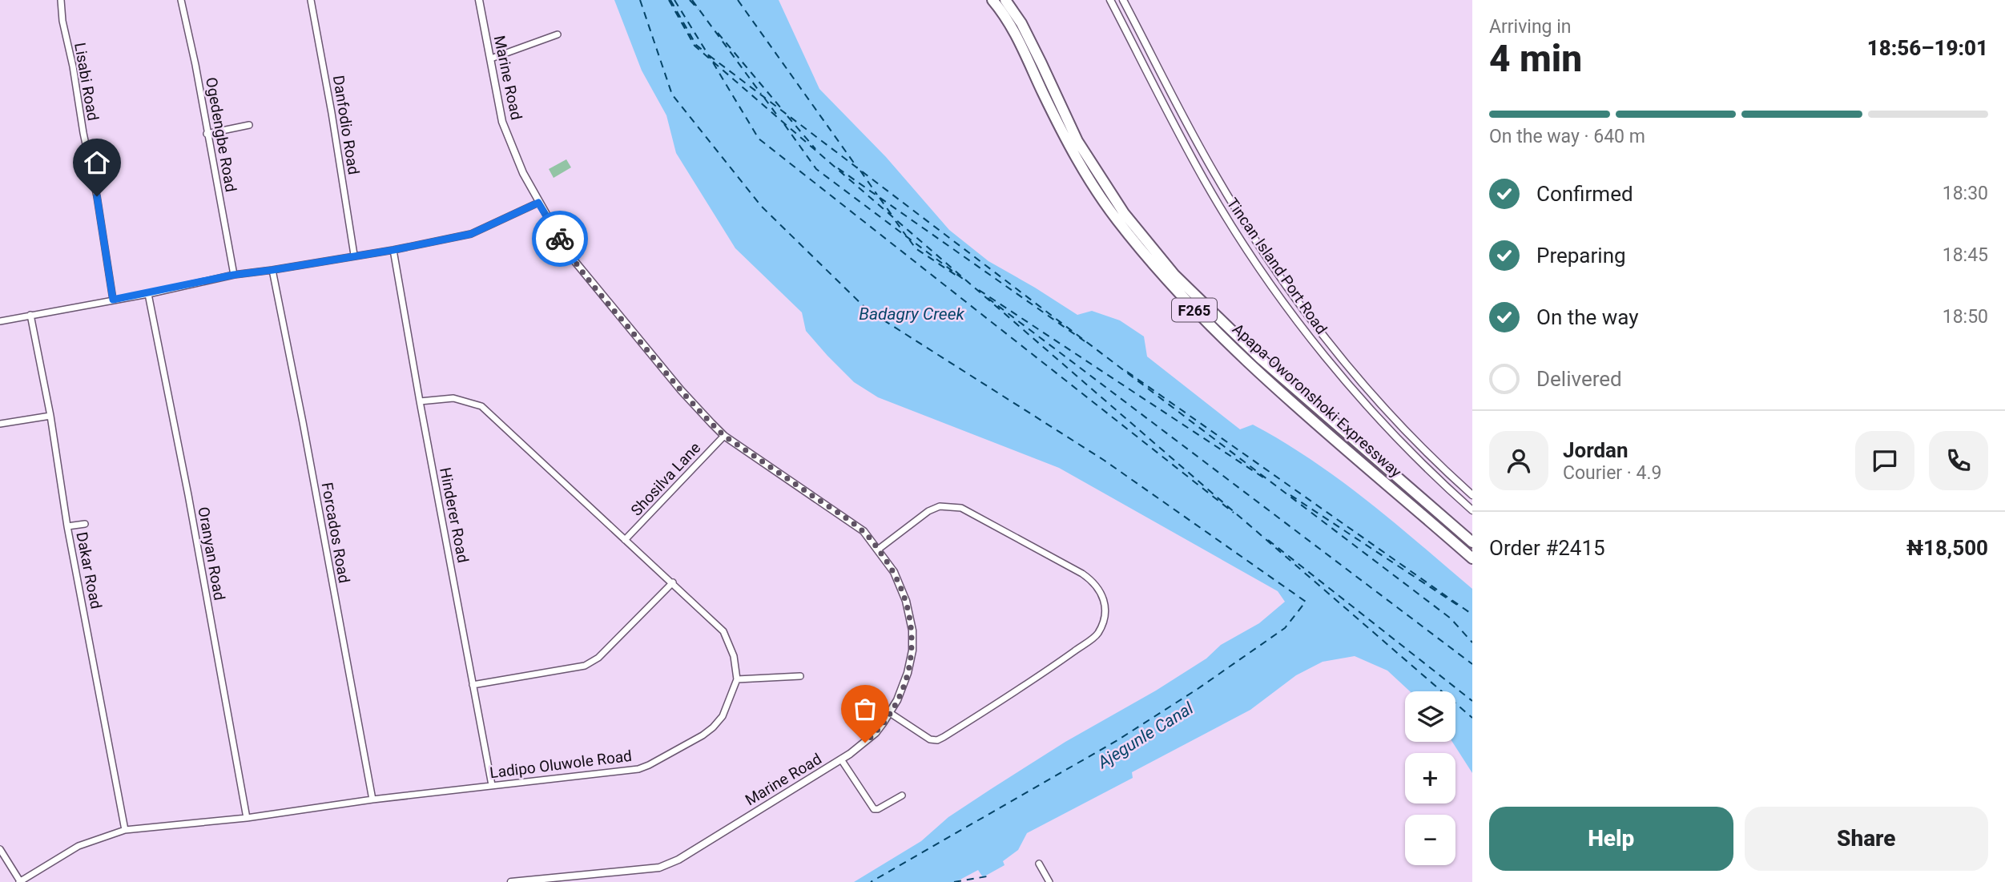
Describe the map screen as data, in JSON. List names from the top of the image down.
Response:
{
  "streets": {
    "highway": ["F265", "Apapa-Oworonshoki Expressway"],
    "street": [
      "Marine Road",
      "Lisabi Road",
      "Danfodio Road",
      "Ogedengbe Road",
      "Tincan Island Port Road",
      "Shosilva Lane",
      "Hinderer Road",
      "Forcados Road",
      "Oranyan Road",
      "Dakar Road",
      "Ladipo Oluwole Road"
    ]
  },
  "crossings": [
    ["Marine Road", "Shosilva Lane"],
    ["Hinderer Road", "Ladipo Oluwole Road"],
    ["Forcados Road", "Ladipo Oluwole Road"],
    ["Oranyan Road", "Ladipo Oluwole Road"],
    ["Dakar Road", "Ladipo Oluwole Road"]
  ],
  "water": ["Badagry Creek", "Ajegunle Canal"],
  "page": {
    "heading": ["4 min", "Arriving in", "18:56–19:01"],
    "panel": [
      "Jordan",
      "Courier · 4.9",
      "Order #2415",
      "₦18,500"
    ],
    "bar": "On the way · 640 m",
    "list": [
      ["Confirmed", "18:30"],
      ["Preparing", "18:45"],
      ["On the way", "18:50"],
      "Delivered"
    ],
    "map_buttons": ["+", "−"],
    "buttons": ["Help", "Share"]
  }
}
